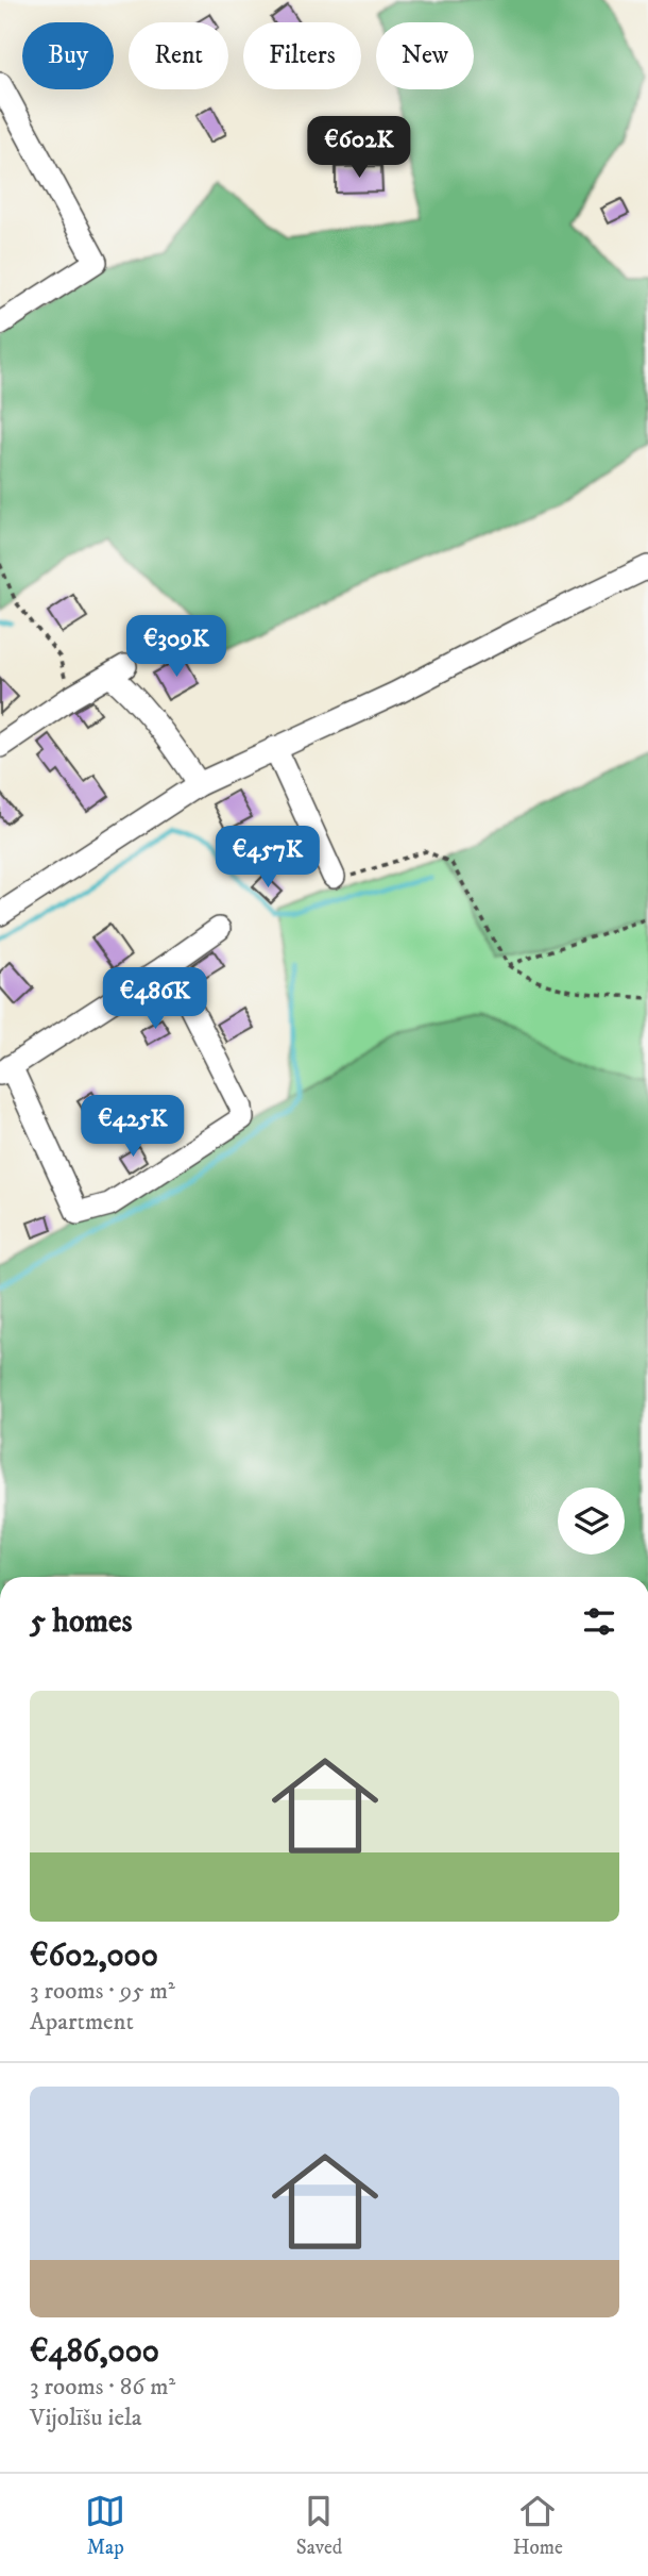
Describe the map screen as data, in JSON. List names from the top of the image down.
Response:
{
  "page": {
    "chip": [
      "Buy",
      "Rent",
      "Filters",
      "New"
    ],
    "price": [
      "€602K",
      "€309K",
      "€457K",
      "€486K",
      "€425K"
    ],
    "heading": "5 homes",
    "list": [
      {
        "name": "€602,000",
        "note": "3 rooms · 95 m² · Apartment"
      },
      {
        "name": "€486,000",
        "note": "3 rooms · 86 m² · Vijolīšu iela"
      }
    ],
    "tabs": ["Map", "Saved", "Home"]
  }
}
